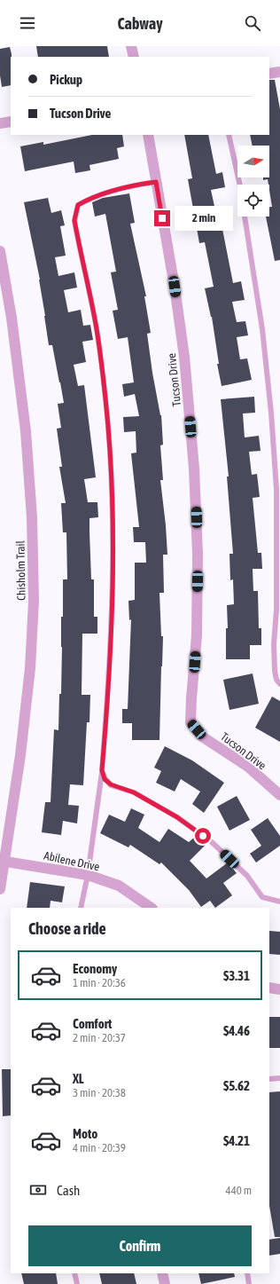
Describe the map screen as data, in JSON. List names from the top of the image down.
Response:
{
  "streets": {
    "street": ["Tucson Drive", "Chisholm Trail", "Abilene Drive"]
  },
  "crossings": [
    ["Chisholm Trail", "Abilene Drive"]
  ],
  "north": "right",
  "page": {
    "header": "Cabway",
    "banner": ["Pickup", "Tucson Drive"],
    "bubble": "2 min",
    "heading": "Choose a ride",
    "list": [
      {
        "name": "Economy",
        "note": "1 min · 20:36",
        "value": "$3.31"
      },
      {
        "name": "Comfort",
        "note": "2 min · 20:37",
        "value": "$4.46"
      },
      {
        "name": "XL",
        "note": "3 min · 20:38",
        "value": "$5.62"
      },
      {
        "name": "Moto",
        "note": "4 min · 20:39",
        "value": "$4.21"
      }
    ],
    "pay": ["Cash", "440 m"],
    "buttons": "Confirm"
  }
}
